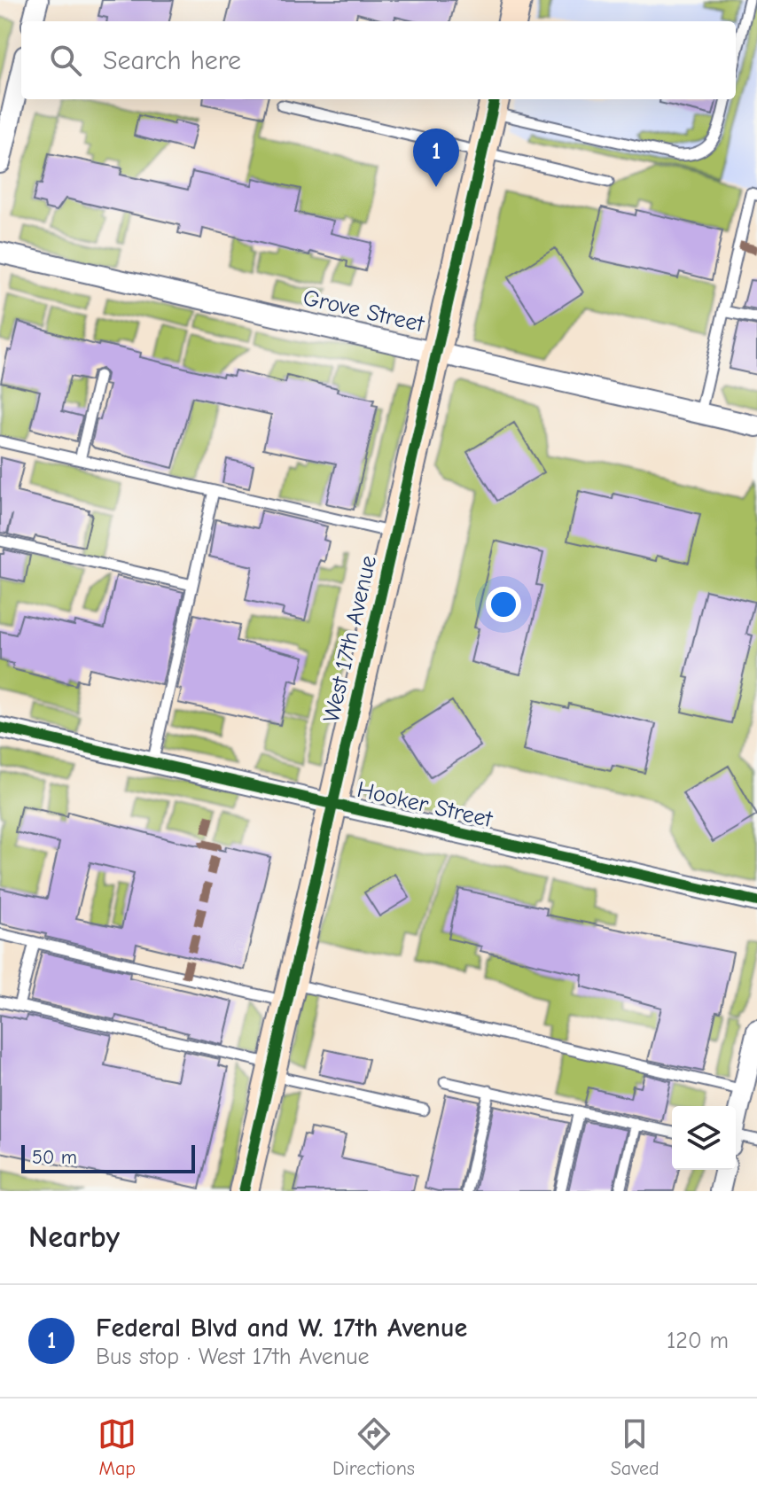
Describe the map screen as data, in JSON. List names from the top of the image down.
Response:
{
  "streets": {
    "street": ["Grove Street", "West 17th Avenue", "Hooker Street"]
  },
  "crossings": [
    ["Grove Street", "West 17th Avenue"],
    ["West 17th Avenue", "Hooker Street"]
  ],
  "scale_bar": "50 m",
  "page": {
    "search": "Search here",
    "pins": "1",
    "scale": "50 m",
    "heading": "Nearby",
    "list": [
      {
        "mark": "1",
        "name": "Federal Blvd and W. 17th Avenue",
        "note": "Bus stop · West 17th Avenue",
        "value": "120 m"
      }
    ],
    "nav": ["Map", "Directions", "Saved"]
  }
}
